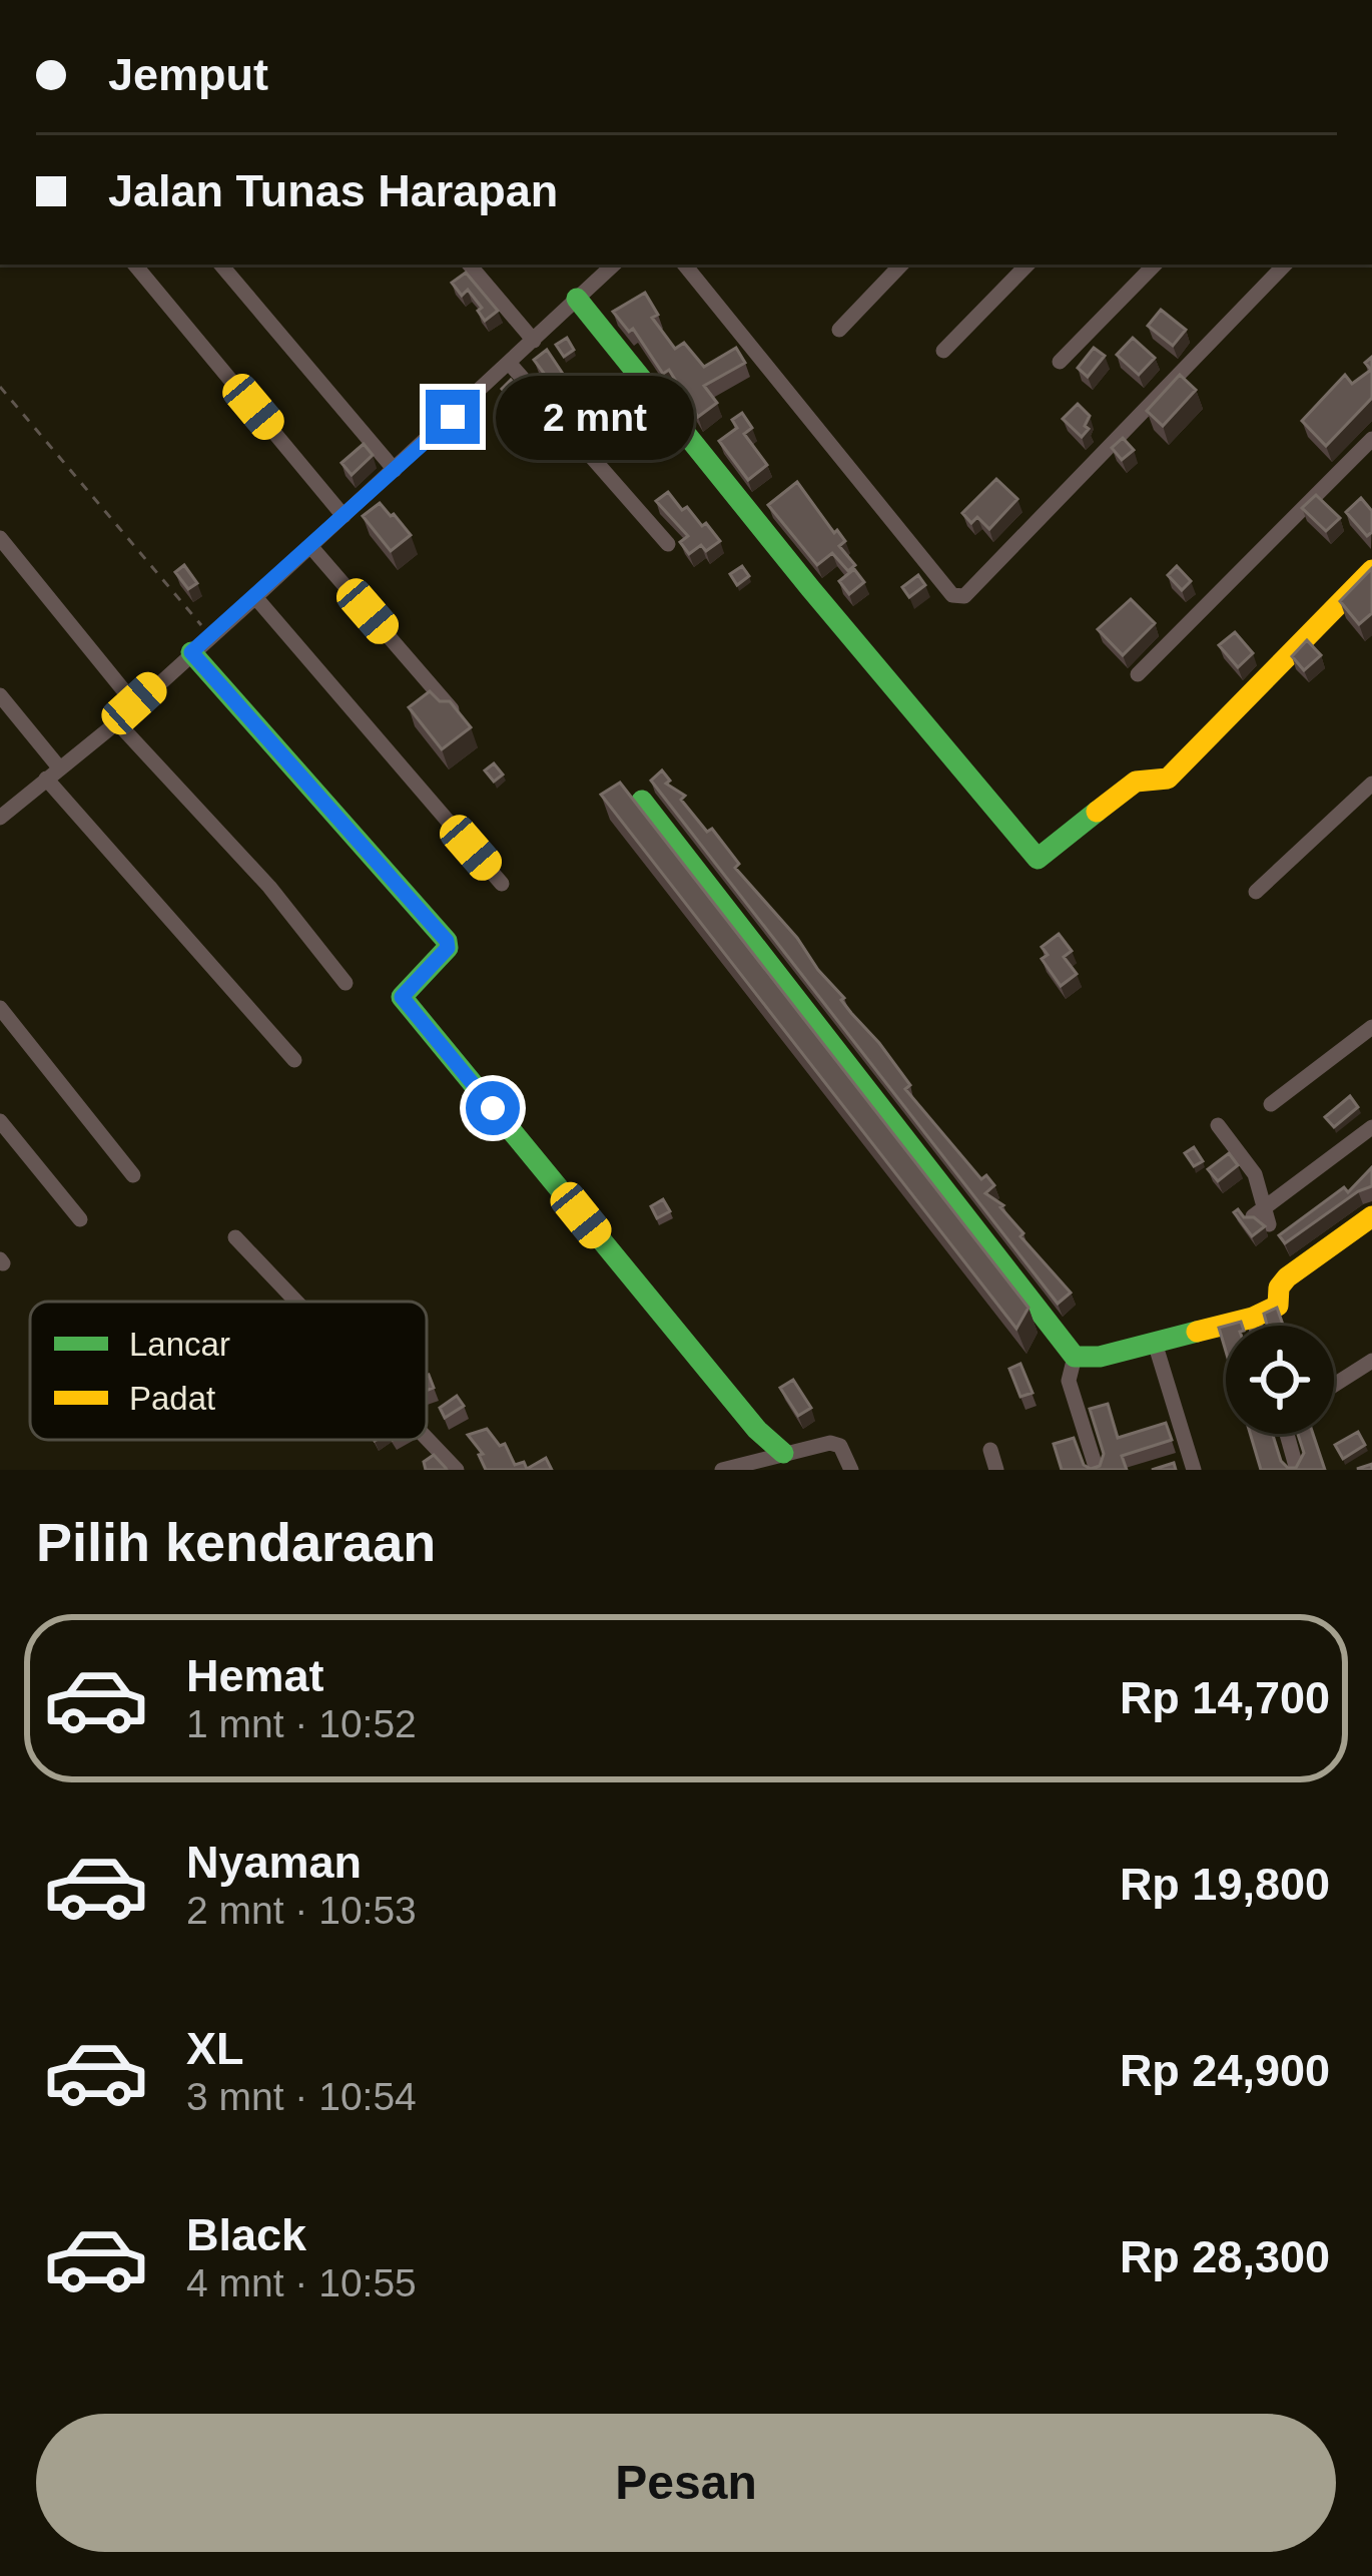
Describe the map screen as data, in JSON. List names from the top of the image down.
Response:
{
  "legend": ["Lancar", "Padat"],
  "page": {
    "banner": ["Jemput", "Jalan Tunas Harapan"],
    "bubble": "2 mnt",
    "heading": "Pilih kendaraan",
    "list": [
      {
        "name": "Hemat",
        "note": "1 mnt · 10:52",
        "value": "Rp 14,700"
      },
      {
        "name": "Nyaman",
        "note": "2 mnt · 10:53",
        "value": "Rp 19,800"
      },
      {
        "name": "XL",
        "note": "3 mnt · 10:54",
        "value": "Rp 24,900"
      },
      {
        "name": "Black",
        "note": "4 mnt · 10:55",
        "value": "Rp 28,300"
      }
    ],
    "buttons": "Pesan"
  }
}
